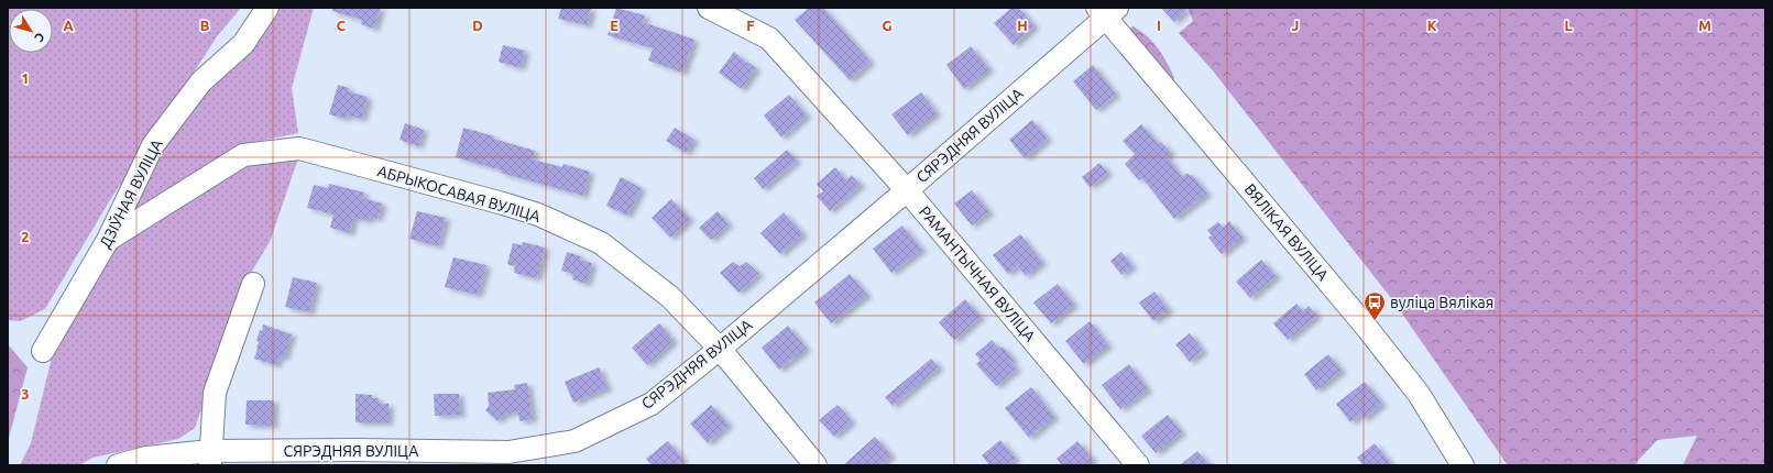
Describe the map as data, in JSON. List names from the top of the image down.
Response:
{
  "streets": {
    "street": [
      "СЯРЭДНЯЯ ВУЛІЦА",
      "ДЗІЎНАЯ ВУЛІЦА",
      "АБРЫКОСАВАЯ ВУЛІЦА",
      "ВЯЛІКАЯ ВУЛІЦА",
      "РАМАНТЫЧНАЯ ВУЛІЦА"
    ]
  },
  "crossings": [
    ["СЯРЭДНЯЯ ВУЛІЦА", "АБРЫКОСАВАЯ ВУЛІЦА"],
    ["СЯРЭДНЯЯ ВУЛІЦА", "ВЯЛІКАЯ ВУЛІЦА"],
    ["СЯРЭДНЯЯ ВУЛІЦА", "РАМАНТЫЧНАЯ ВУЛІЦА"],
    ["ДЗІЎНАЯ ВУЛІЦА", "АБРЫКОСАВАЯ ВУЛІЦА"]
  ],
  "places": {
    "bus stop": ["вуліца Вялікая"]
  },
  "north": "bottom right",
  "grid": {
    "columns": [
      "A",
      "B",
      "C",
      "D",
      "E",
      "F",
      "G",
      "H",
      "I",
      "J",
      "K",
      "L",
      "M"
    ],
    "rows": ["1", "2", "3"]
  }
}
